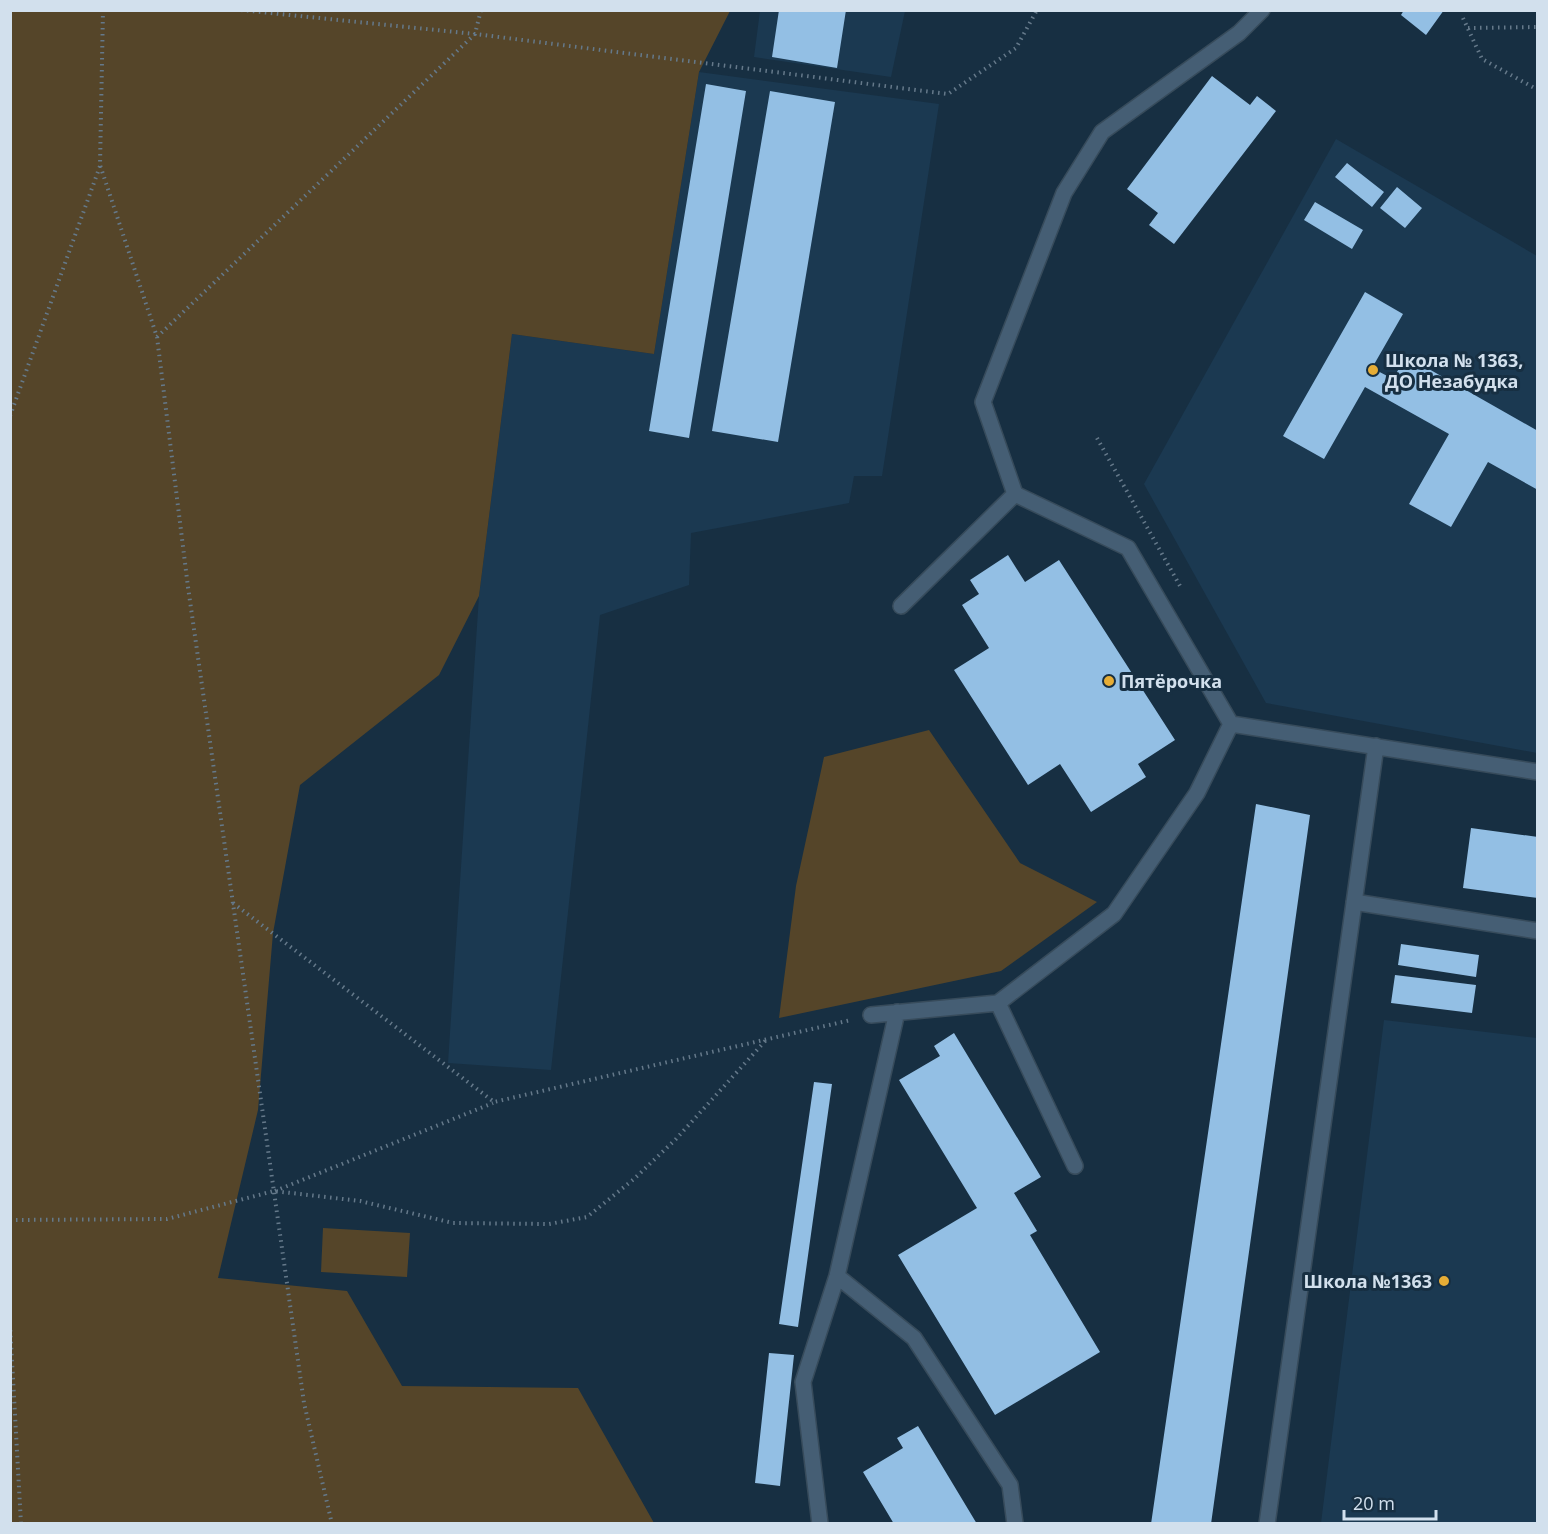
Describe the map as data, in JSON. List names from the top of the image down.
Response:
{
  "places": ["Школа № 1363, ДО Незабудка", "Пятёрочка", "Школа №1363"],
  "scale_bar": "20 m"
}
